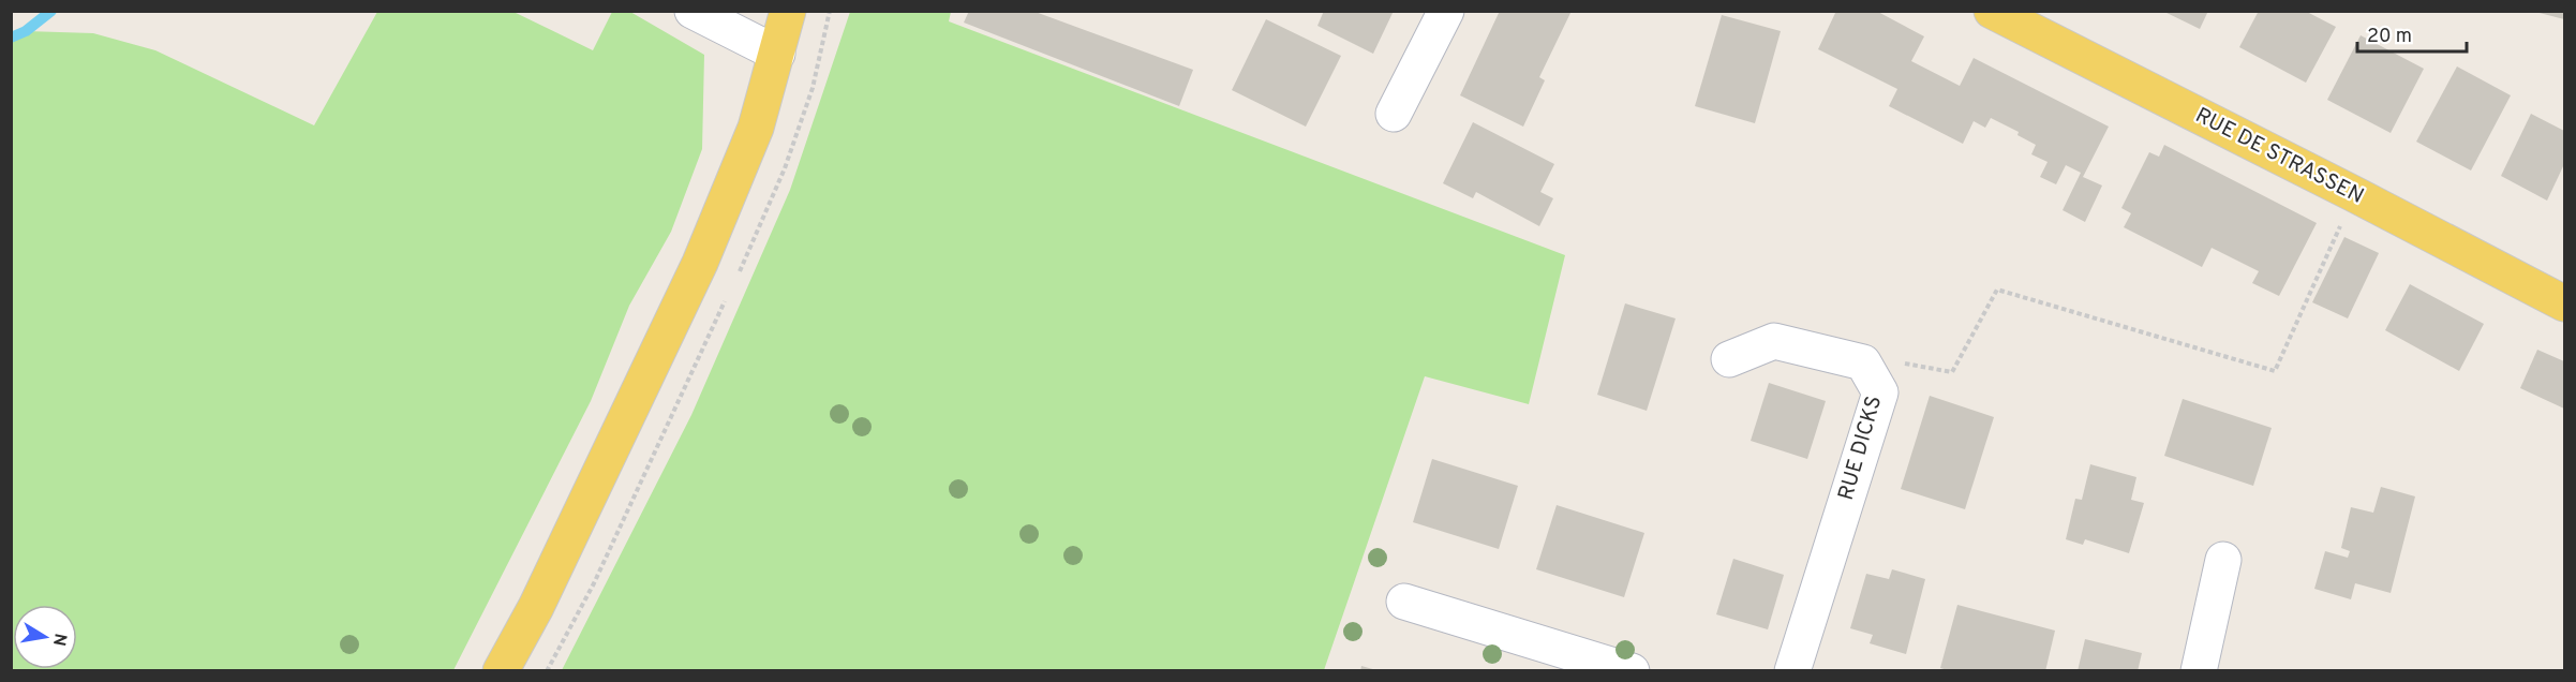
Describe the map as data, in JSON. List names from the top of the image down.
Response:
{
  "streets": {
    "main road": ["RUE DE STRASSEN"],
    "street": ["RUE DICKS"]
  },
  "scale_bar": "20 m",
  "north": "right"
}
